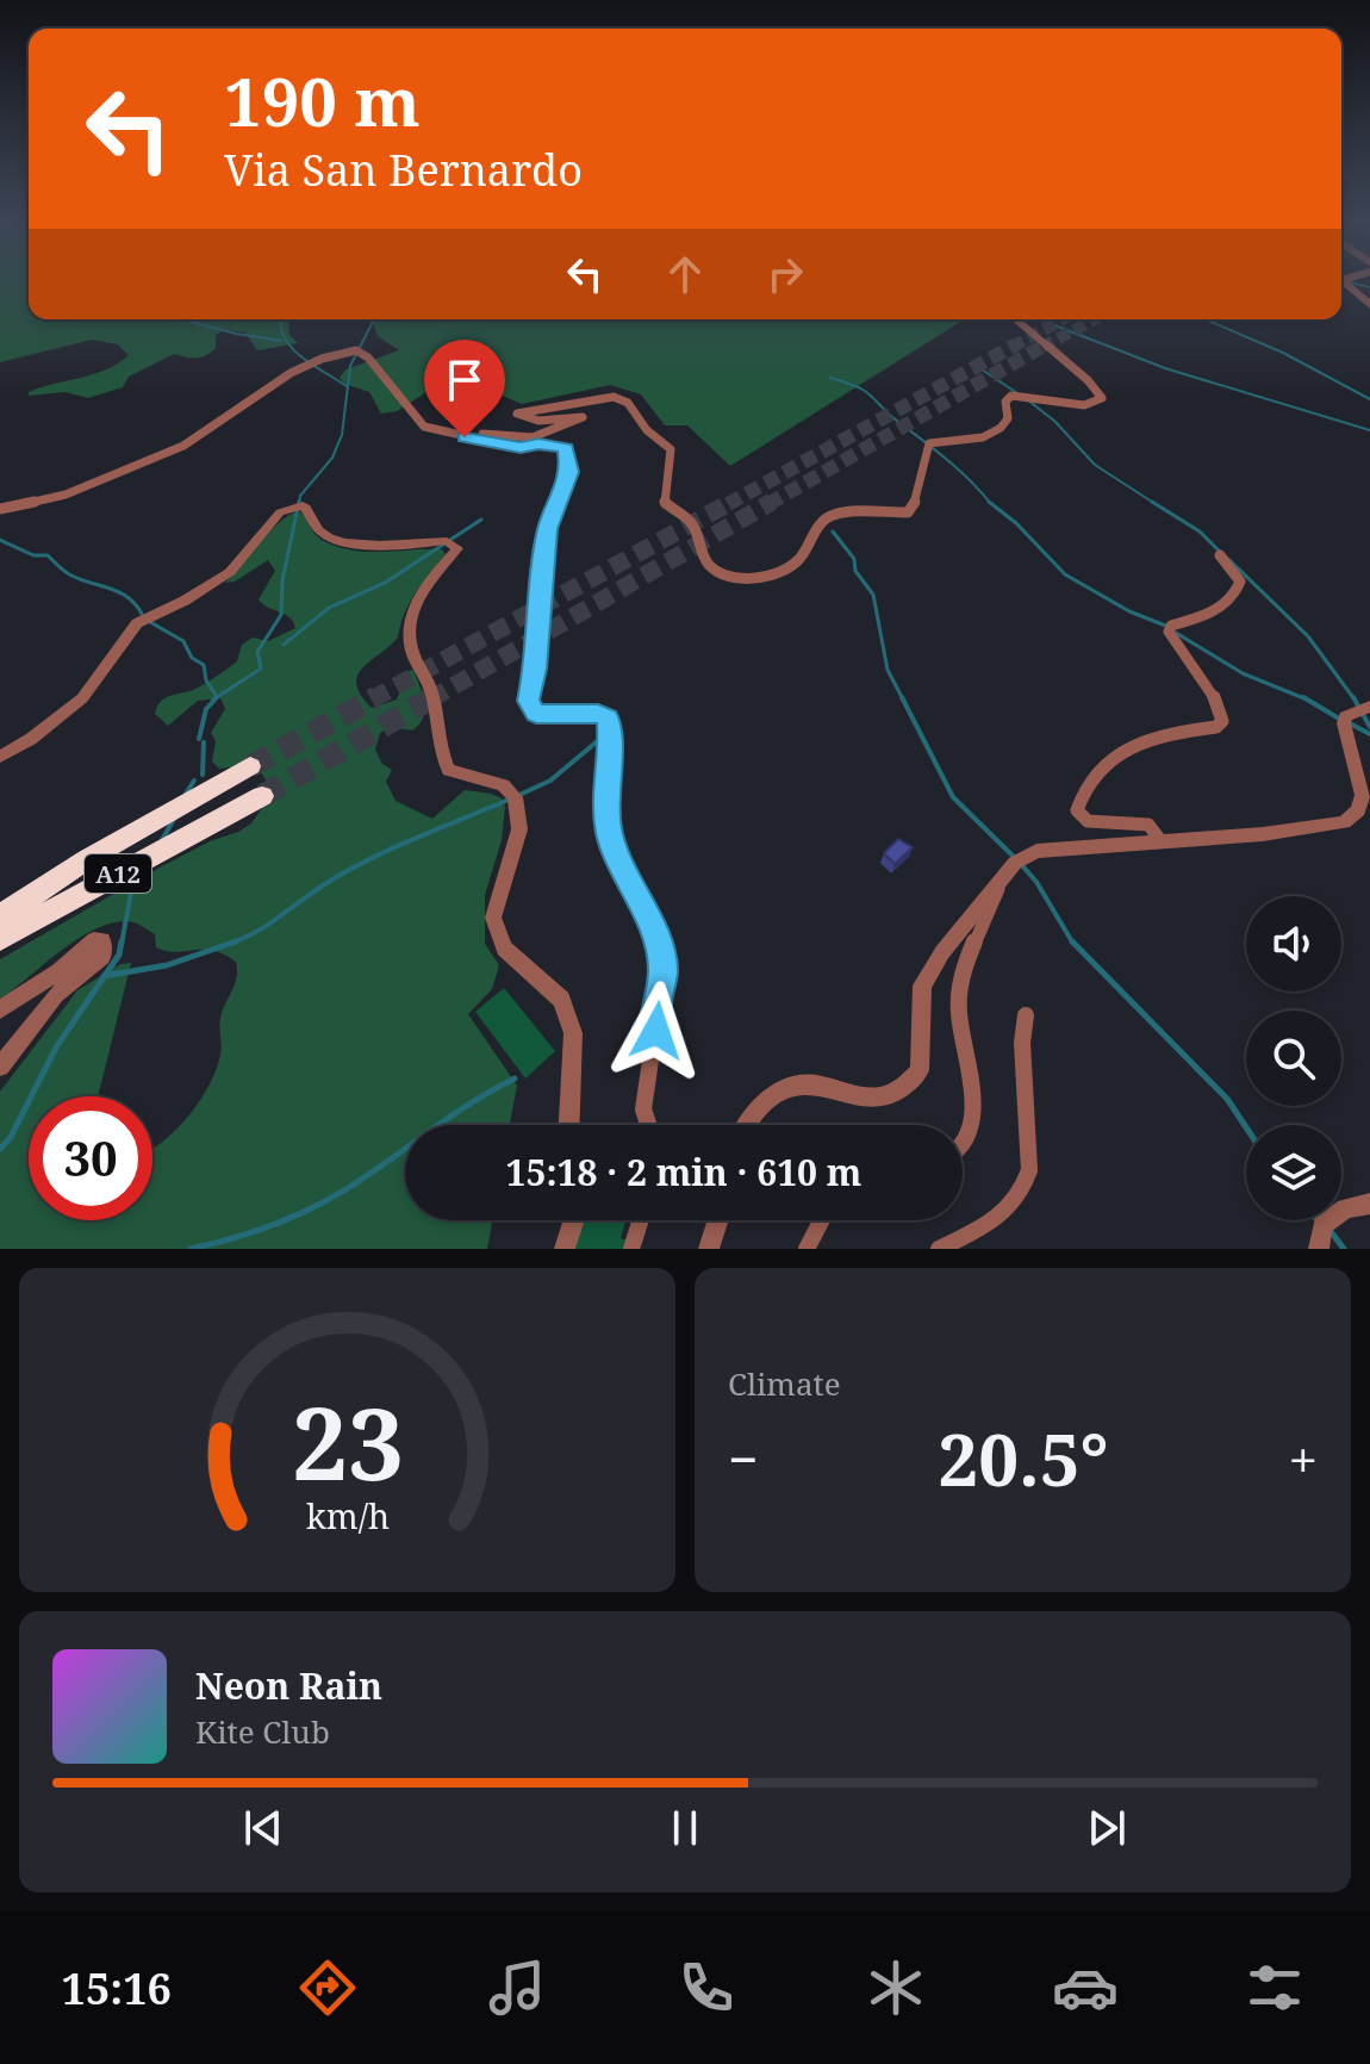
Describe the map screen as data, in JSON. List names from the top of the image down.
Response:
{
  "streets": {
    "highway": ["A12"]
  },
  "page": {
    "turn": ["190 m", "Via San Bernardo"],
    "limit": "30",
    "trip": "15:18 · 2 min · 610 m",
    "tile": "Climate",
    "heat": ["−", "20.5°", "+"],
    "song": ["Neon Rain", "Kite Club"],
    "tabs": "15:16",
    "gauge": ["23", "km/h"]
  }
}
